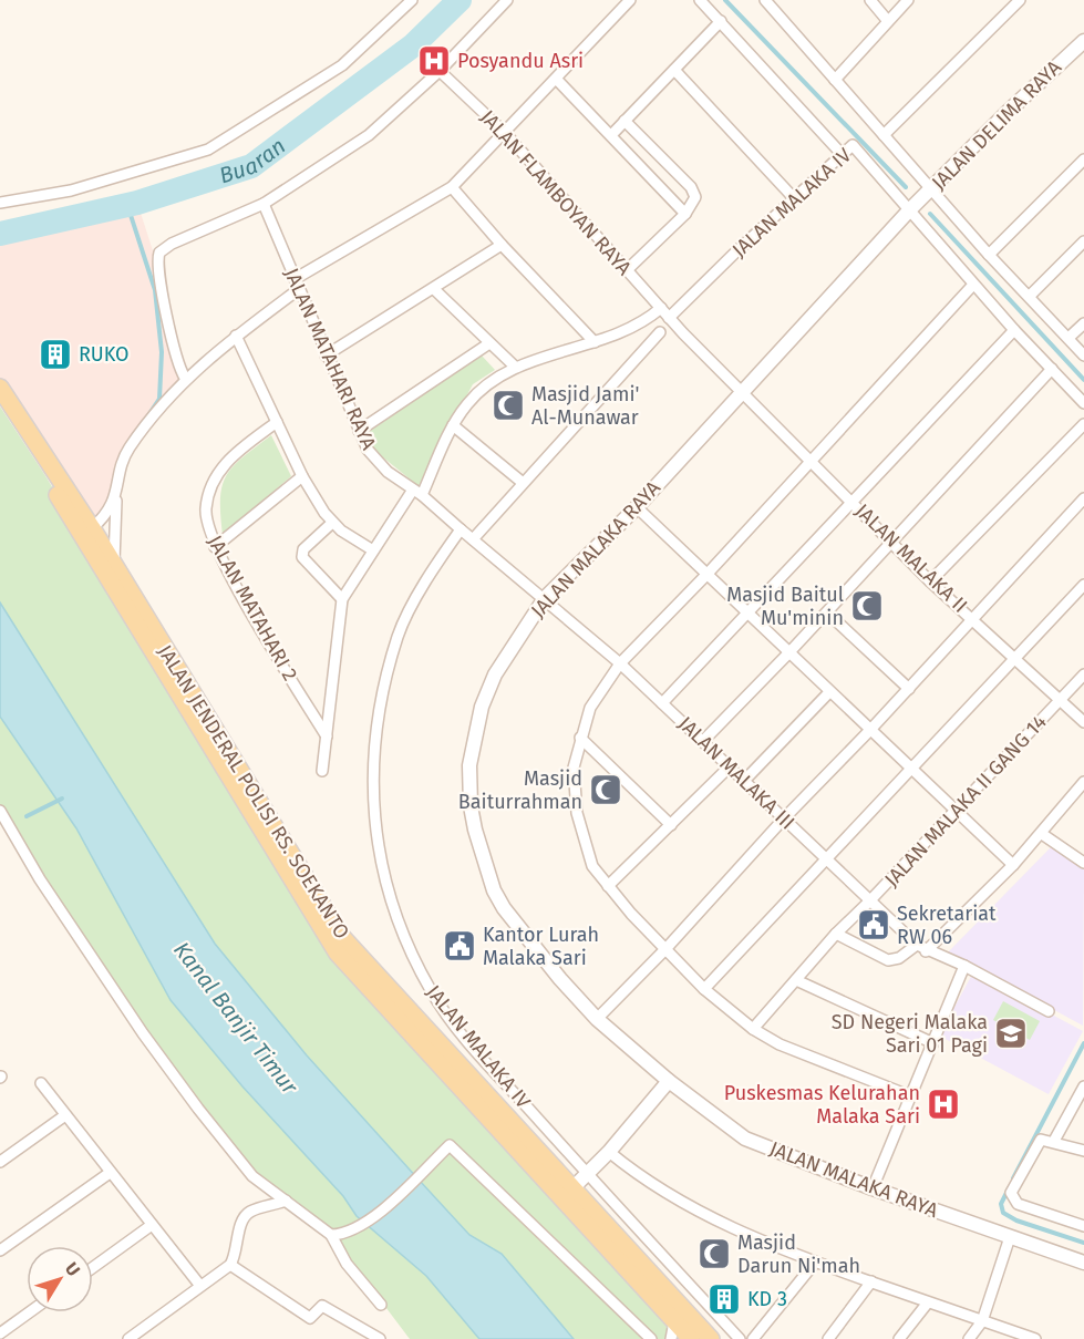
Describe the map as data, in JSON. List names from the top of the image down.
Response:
{
  "streets": {
    "main road": ["JALAN JENDERAL POLISI RS. SOEKANTO"],
    "street": [
      "JALAN DELIMA RAYA",
      "JALAN FLAMBOYAN RAYA",
      "JALAN MALAKA IV",
      "JALAN MATAHARI RAYA",
      "JALAN MALAKA RAYA",
      "JALAN MALAKA II",
      "JALAN MATAHARI 2",
      "JALAN MALAKA III",
      "JALAN MALAKA II GANG 14"
    ]
  },
  "crossings": [
    ["JALAN DELIMA RAYA", "JALAN MALAKA IV"],
    ["JALAN DELIMA RAYA", "JALAN MALAKA RAYA"],
    ["JALAN FLAMBOYAN RAYA", "JALAN MALAKA IV"],
    ["JALAN FLAMBOYAN RAYA", "JALAN MALAKA RAYA"],
    ["JALAN FLAMBOYAN RAYA", "JALAN MALAKA II"],
    ["JALAN MALAKA IV", "JALAN MALAKA RAYA"],
    ["JALAN MALAKA RAYA", "JALAN MALAKA II"],
    ["JALAN MALAKA RAYA", "JALAN MALAKA III"],
    ["JALAN MALAKA II", "JALAN MALAKA II GANG 14"],
    ["JALAN MALAKA III", "JALAN MALAKA II GANG 14"]
  ],
  "water": ["Buaran", "Kanal Banjir Timur"],
  "places": {
    "hospital": ["Posyandu Asri", "Puskesmas Kelurahan Malaka Sari"],
    "building": ["RUKO", "KD 3"],
    "mosque": [
      "Masjid Jami' Al-Munawar",
      "Masjid Baitul Mu'minin",
      "Masjid Baiturrahman",
      "Masjid Darun Ni'mah"
    ],
    "public building": ["Sekretariat RW 06", "Kantor Lurah Malaka Sari"],
    "school or university": ["SD Negeri Malaka Sari 01 Pagi"]
  },
  "north": "top right"
}
